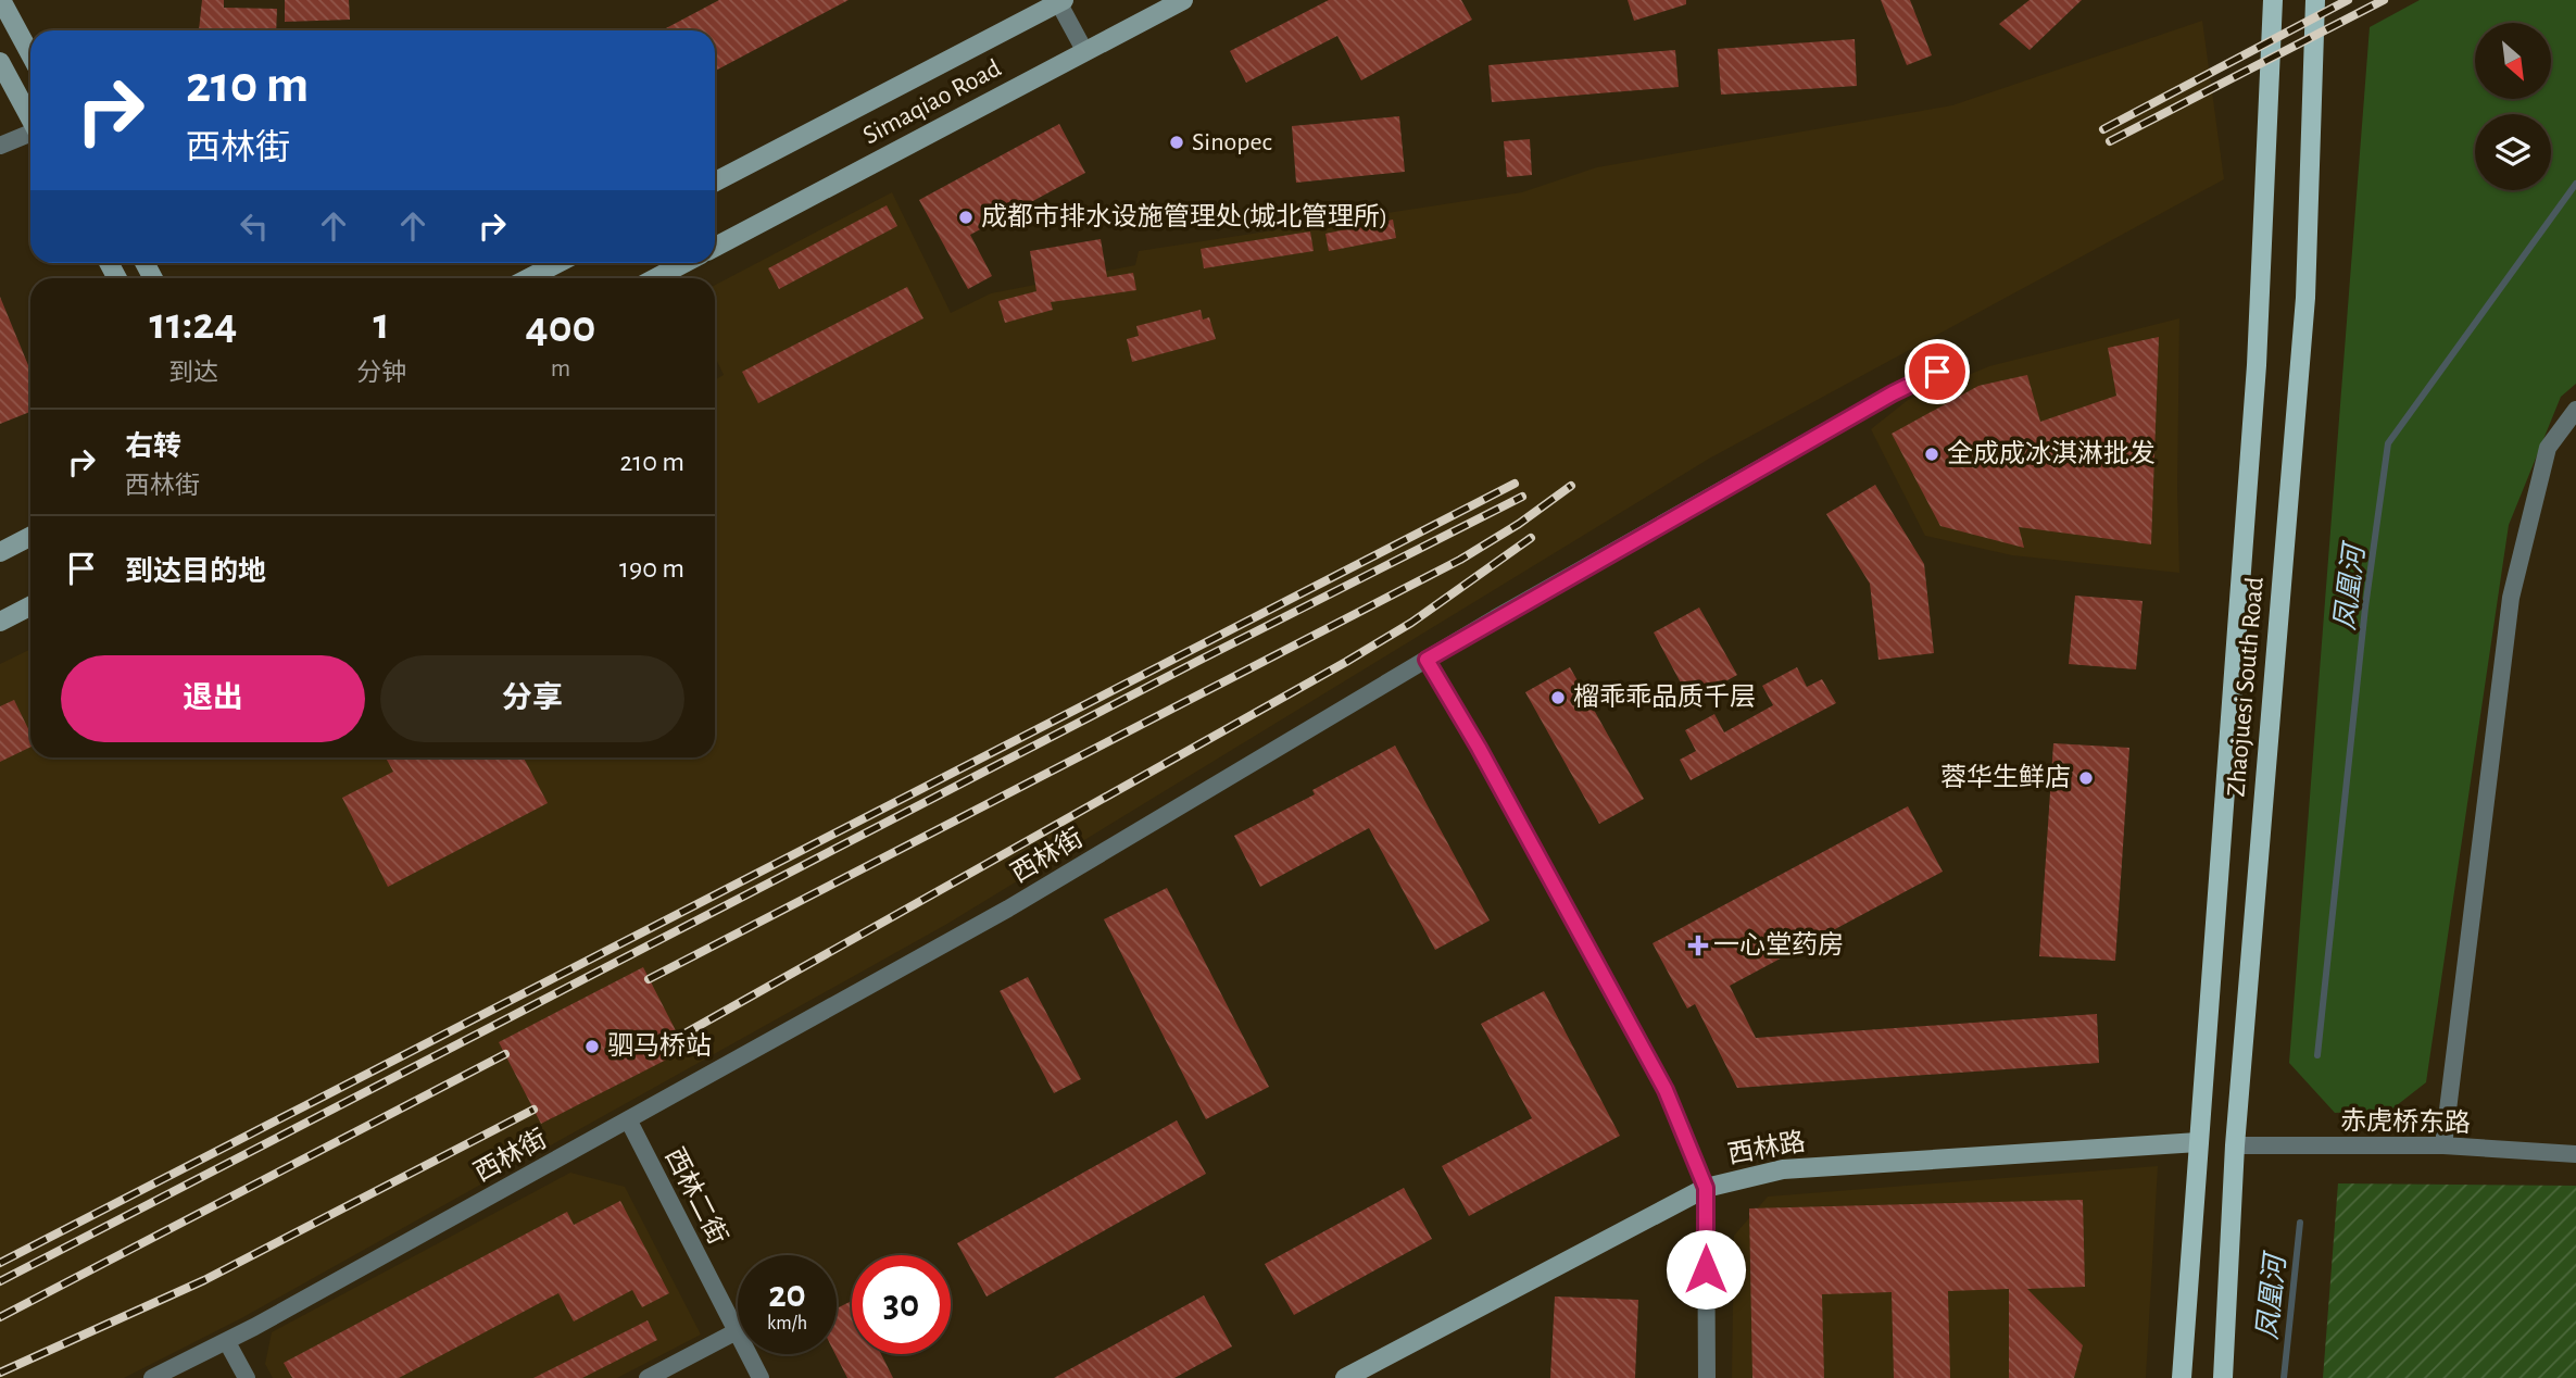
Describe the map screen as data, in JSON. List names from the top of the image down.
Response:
{
  "streets": {
    "main road": ["Simaqiao Road", "Zhaojuesi South Road", "西林路"],
    "street": ["西林街", "赤虎桥东路", "西林二街"]
  },
  "crossings": [
    ["Zhaojuesi South Road", "赤虎桥东路"],
    ["Zhaojuesi South Road", "西林路"],
    ["西林街", "西林二街"]
  ],
  "water": ["凤凰河"],
  "places": {
    "other": [
      "Sinopec",
      "成都市排水设施管理处(城北管理所)",
      "全成成冰淇淋批发",
      "榴乖乖品质千层",
      "蓉华生鲜店",
      "驷马桥站"
    ],
    "health": ["一心堂药房"]
  },
  "north": "bottom right",
  "page": {
    "turn": ["210 m", "西林街"],
    "eta": [
      "11:24",
      "到达",
      "1",
      "分钟",
      "400",
      "m"
    ],
    "list": [
      {
        "name": "右转",
        "note": "西林街",
        "value": "210 m"
      },
      {
        "name": "到达目的地",
        "value": "190 m"
      }
    ],
    "buttons": ["退出", "分享"],
    "speed": "20 km/h",
    "limit": "30"
  }
}
